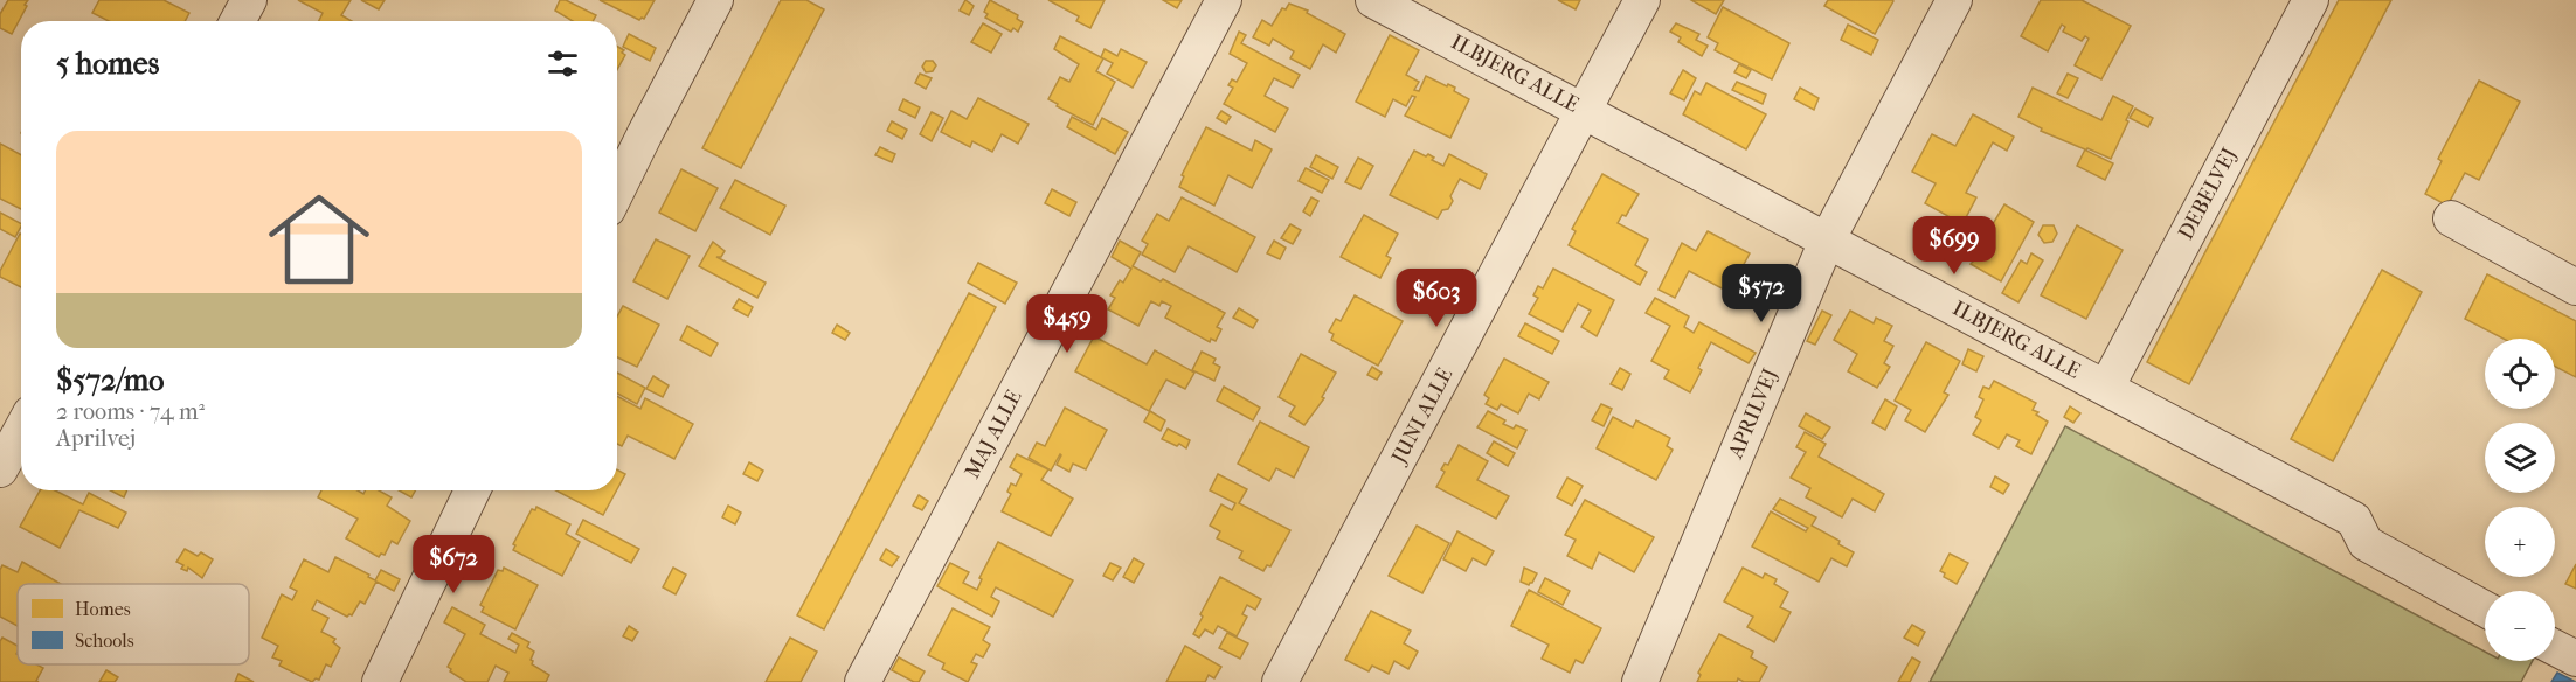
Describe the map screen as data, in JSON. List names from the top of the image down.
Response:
{
  "streets": {
    "street": [
      "ILBJERG ALLE",
      "DEBELVEJ",
      "APRILVEJ",
      "JUNI ALLE",
      "MAJ ALLE"
    ]
  },
  "crossings": [
    ["ILBJERG ALLE", "DEBELVEJ"],
    ["ILBJERG ALLE", "APRILVEJ"],
    ["ILBJERG ALLE", "JUNI ALLE"]
  ],
  "legend": ["Homes", "Schools"],
  "page": {
    "heading": "5 homes",
    "list": [
      {
        "name": "$572/mo",
        "note": "2 rooms · 74 m² · Aprilvej"
      }
    ],
    "price": [
      "$699",
      "$572",
      "$603",
      "$459",
      "$672"
    ],
    "map_buttons": ["+", "−"]
  }
}
